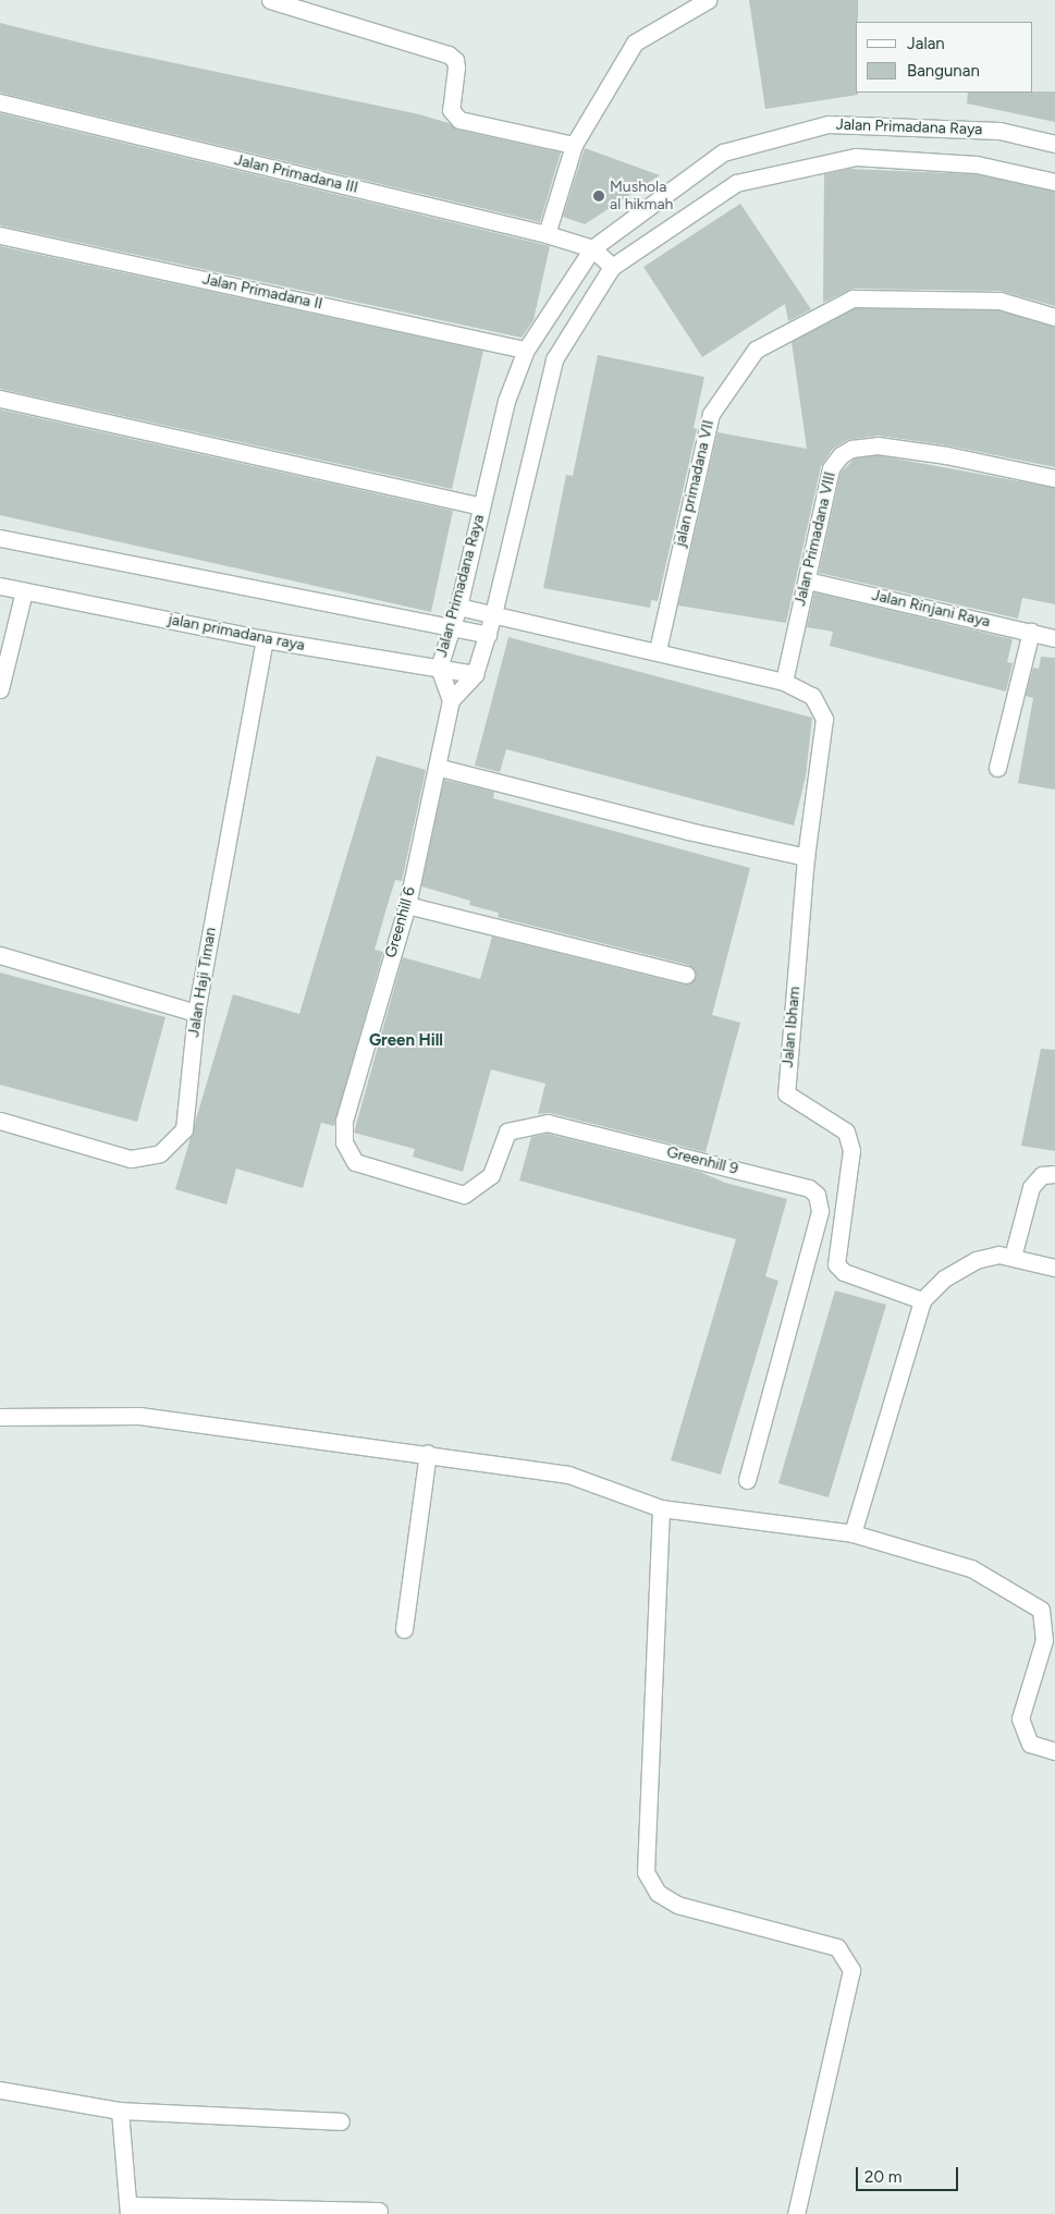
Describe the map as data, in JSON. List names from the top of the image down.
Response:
{
  "streets": {
    "street": [
      "Jalan Primadana Raya",
      "Jalan Primadana III",
      "Jalan Primadana II",
      "jalan primadana VII",
      "Jalan Primadana VIII",
      "Jalan Rinjani Raya",
      "jalan primadana raya",
      "Greenhill 6",
      "Jalan Haji Timan",
      "Jalan Ibham",
      "Greenhill 9"
    ]
  },
  "crossings": [
    ["Jalan Primadana Raya", "Jalan Primadana III"],
    ["Jalan Primadana Raya", "Jalan Primadana II"],
    ["Jalan Primadana Raya", "jalan primadana raya"],
    ["Jalan Primadana Raya", "Greenhill 6"],
    ["Jalan Primadana Raya", "Jalan Ibham"],
    ["jalan primadana VII", "Jalan Ibham"],
    ["Jalan Primadana VIII", "Jalan Rinjani Raya"],
    ["Jalan Primadana VIII", "Jalan Ibham"],
    ["jalan primadana raya", "Jalan Haji Timan"],
    ["Greenhill 6", "Greenhill 9"]
  ],
  "districts": ["Green Hill"],
  "places": ["Mushola al hikmah"],
  "legend": ["Jalan", "Bangunan"],
  "scale_bar": "20 m"
}
